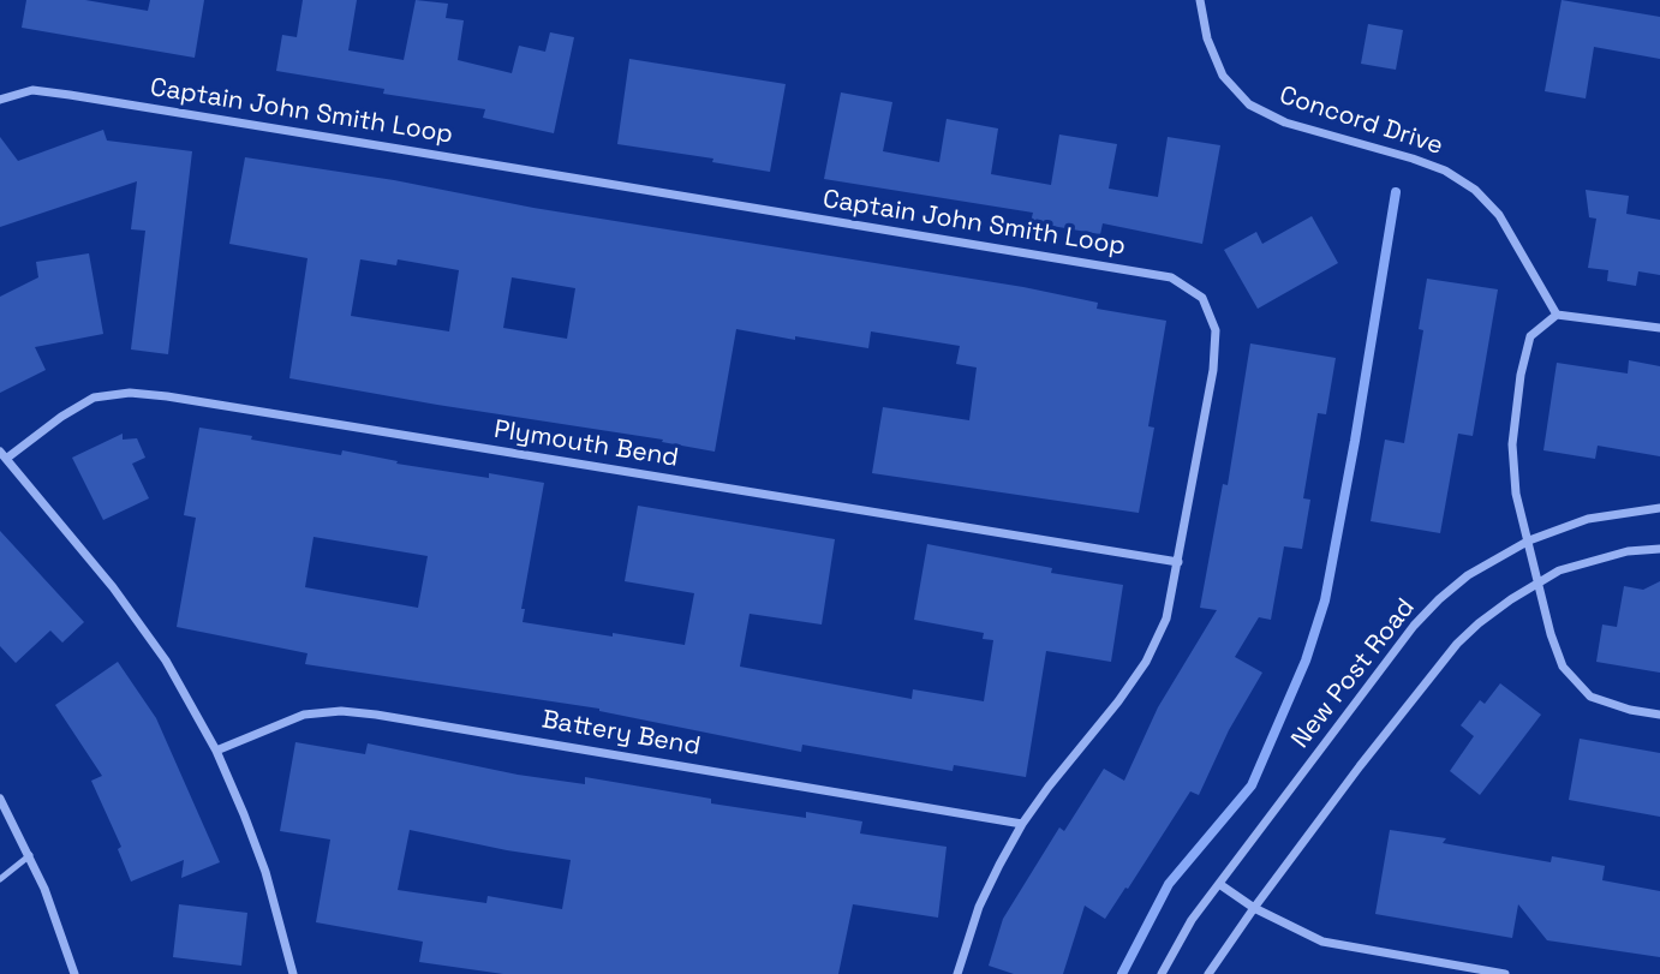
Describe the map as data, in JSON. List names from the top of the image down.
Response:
{
  "streets": {
    "street": [
      "Captain John Smith Loop",
      "Concord Drive",
      "Plymouth Bend",
      "New Post Road",
      "Battery Bend"
    ]
  },
  "crossings": [
    ["Captain John Smith Loop", "Plymouth Bend"],
    ["Captain John Smith Loop", "Battery Bend"]
  ]
}
